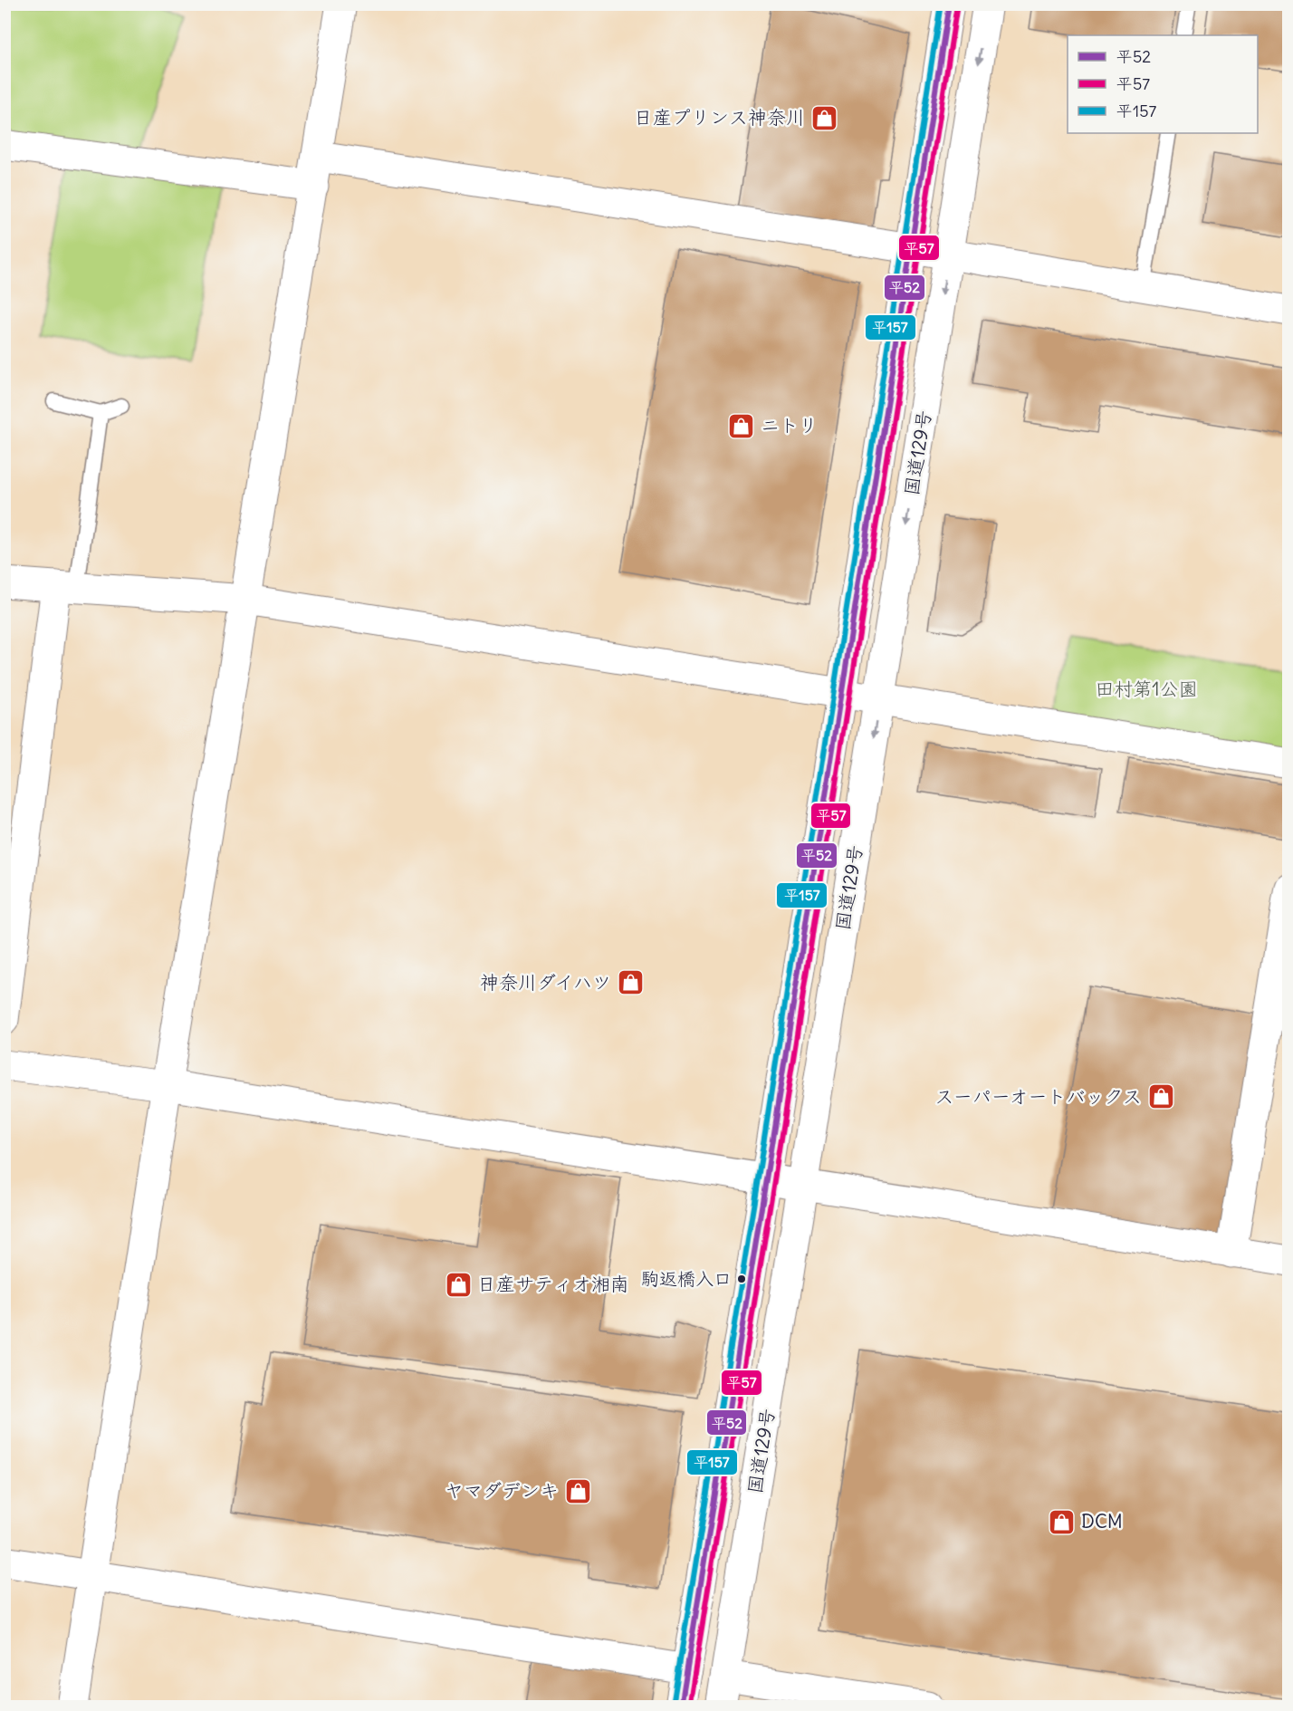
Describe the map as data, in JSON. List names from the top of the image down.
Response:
{
  "streets": {
    "main road": ["国道129号"]
  },
  "parks": ["田村第1公園"],
  "places": {
    "shop": [
      "日産プリンス神奈川",
      "ニトリ",
      "神奈川ダイハツ",
      "スーパーオートバックス",
      "日産サティオ湘南",
      "ヤマダデンキ",
      "DCM"
    ],
    "other": ["駒返橋入口"]
  },
  "lines": ["transit line 平52", "transit line 平157", "transit line 平57"],
  "legend": ["平52", "平57", "平157"]
}
